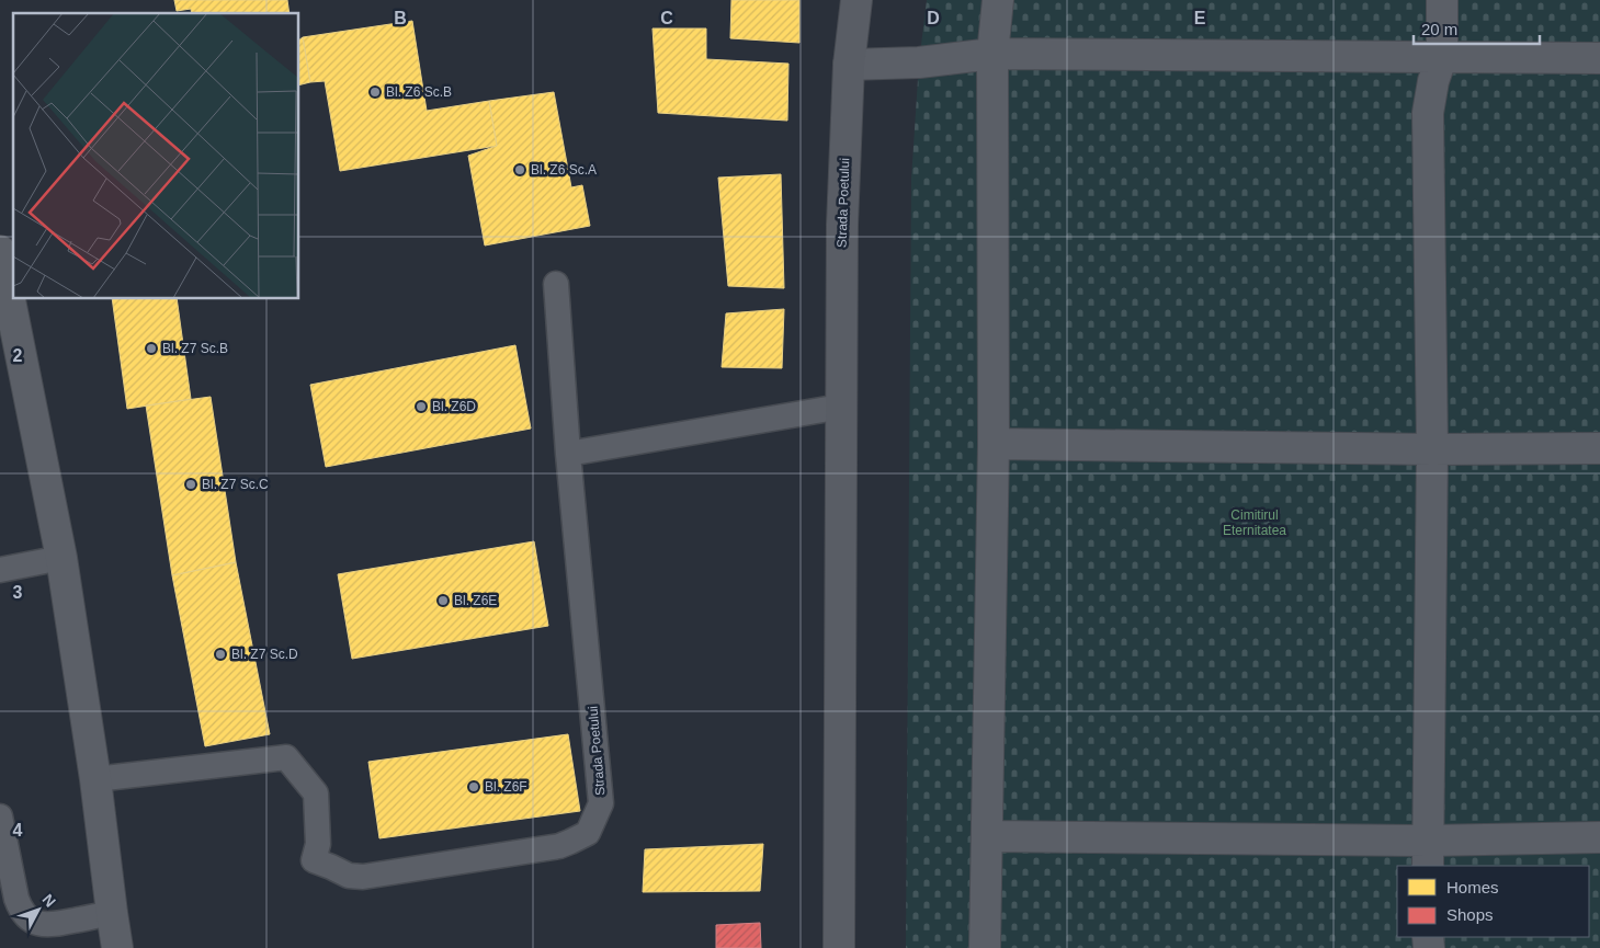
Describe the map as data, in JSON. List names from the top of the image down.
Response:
{
  "streets": {
    "street": ["Strada Poetului"]
  },
  "parks": ["Cimitirul Eternitatea"],
  "places": [
    "Bl. Z6 Sc.B",
    "Bl. Z6 Sc.A",
    "Bl. Z7 Sc.B",
    "Bl. Z6D",
    "Bl. Z7 Sc.C",
    "Bl. Z6E",
    "Bl. Z7 Sc.D",
    "Bl. Z6F"
  ],
  "legend": ["Homes", "Shops"],
  "scale_bar": "20 m",
  "north": "top right",
  "grid": {
    "columns": [
      "B",
      "C",
      "D",
      "E"
    ],
    "rows": ["2", "3", "4"]
  }
}
